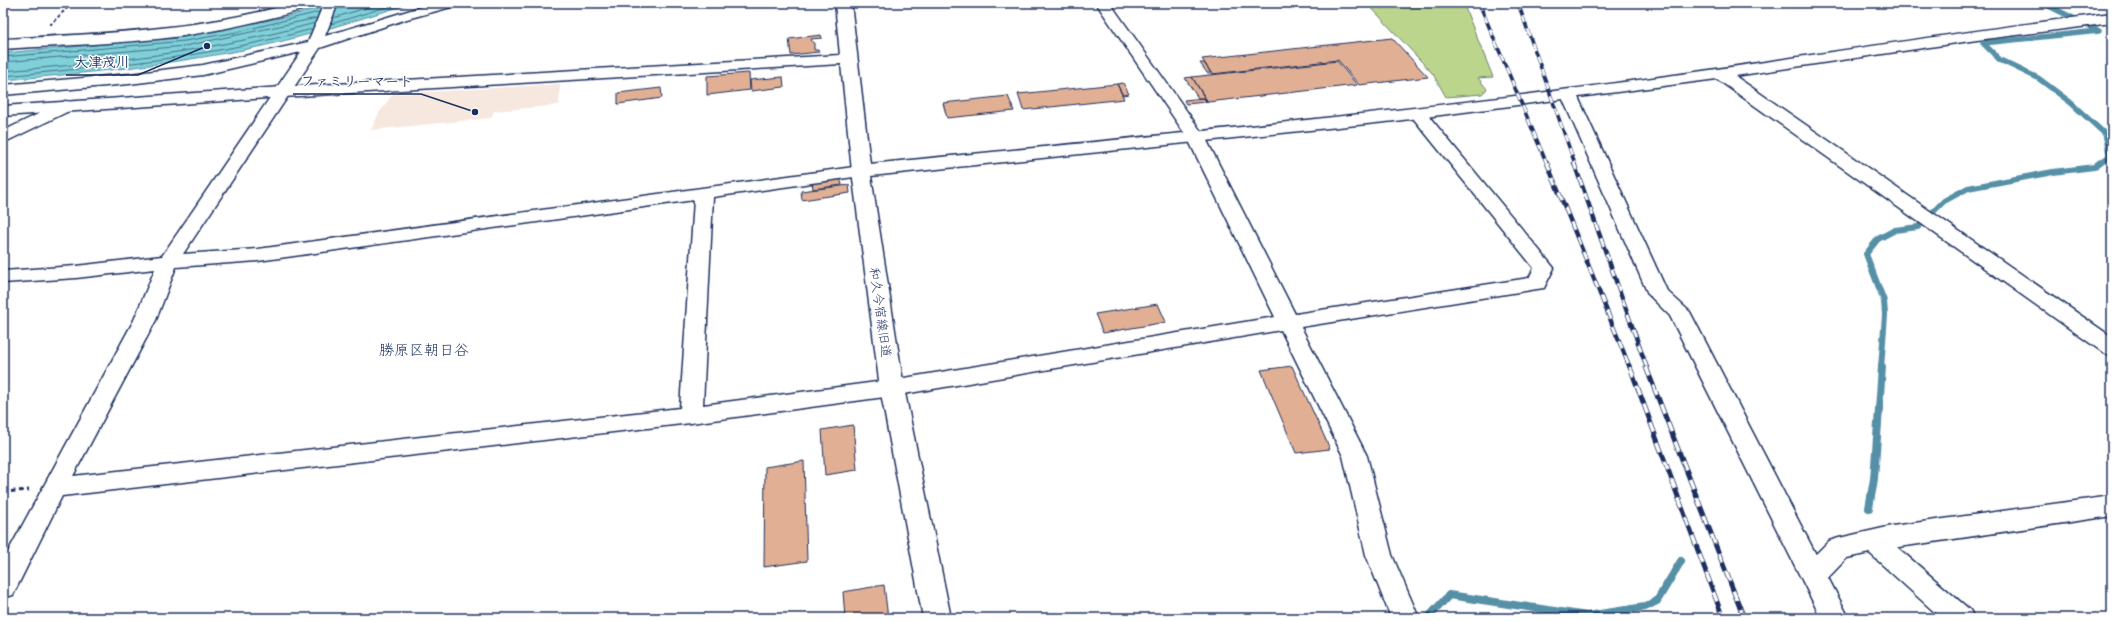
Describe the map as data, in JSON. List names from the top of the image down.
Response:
{
  "streets": {
    "street": ["和久今宿線旧道"]
  },
  "districts": ["勝原区朝日谷"],
  "places": ["大津茂川", "ファミリーマート"]
}
